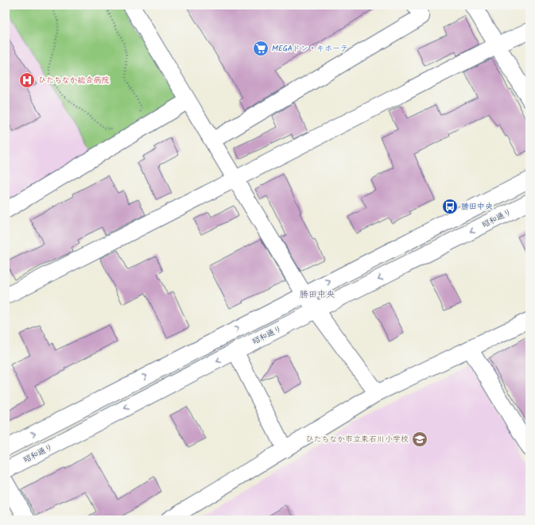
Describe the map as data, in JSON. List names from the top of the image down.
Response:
{
  "streets": {
    "street": ["昭和通り"]
  },
  "districts": ["勝田中央"],
  "places": {
    "supermarket": ["MEGAドン・キホーテ"],
    "hospital": ["ひたちなか総合病院"],
    "bus stop": ["勝田中央"],
    "school or university": ["ひたちなか市立東石川小学校"]
  }
}
